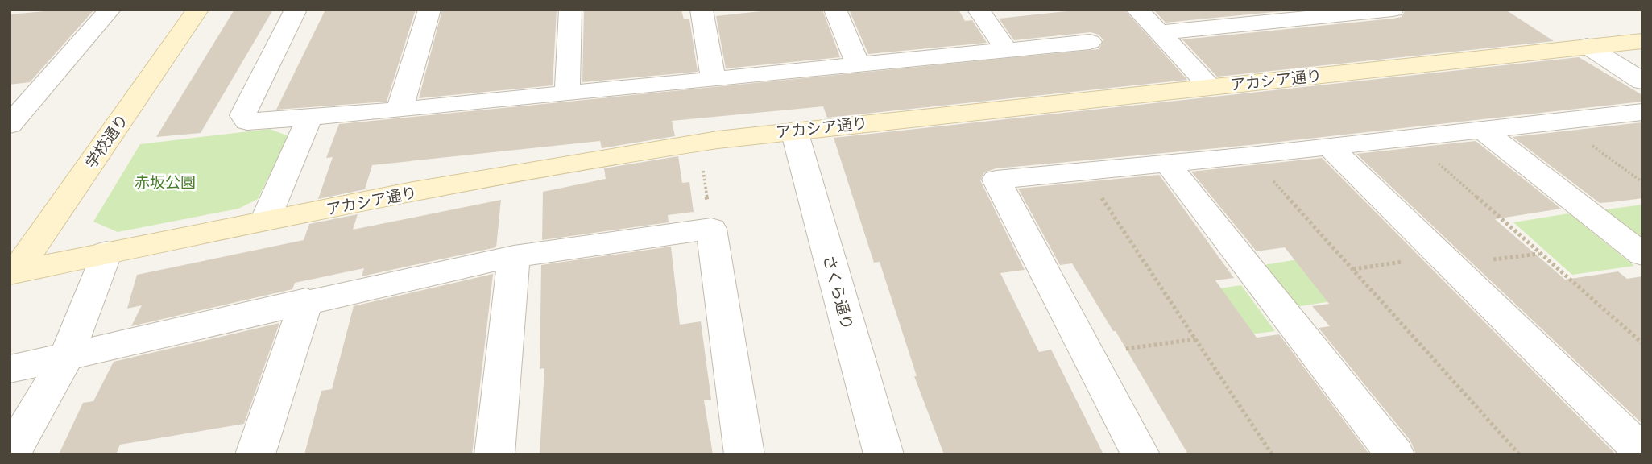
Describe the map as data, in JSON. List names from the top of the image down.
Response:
{
  "streets": {
    "street": ["アカシア通り", "学校通り", "さくら通り"]
  },
  "crossings": [
    ["アカシア通り", "学校通り"],
    ["アカシア通り", "さくら通り"]
  ],
  "parks": ["赤坂公園"]
}
